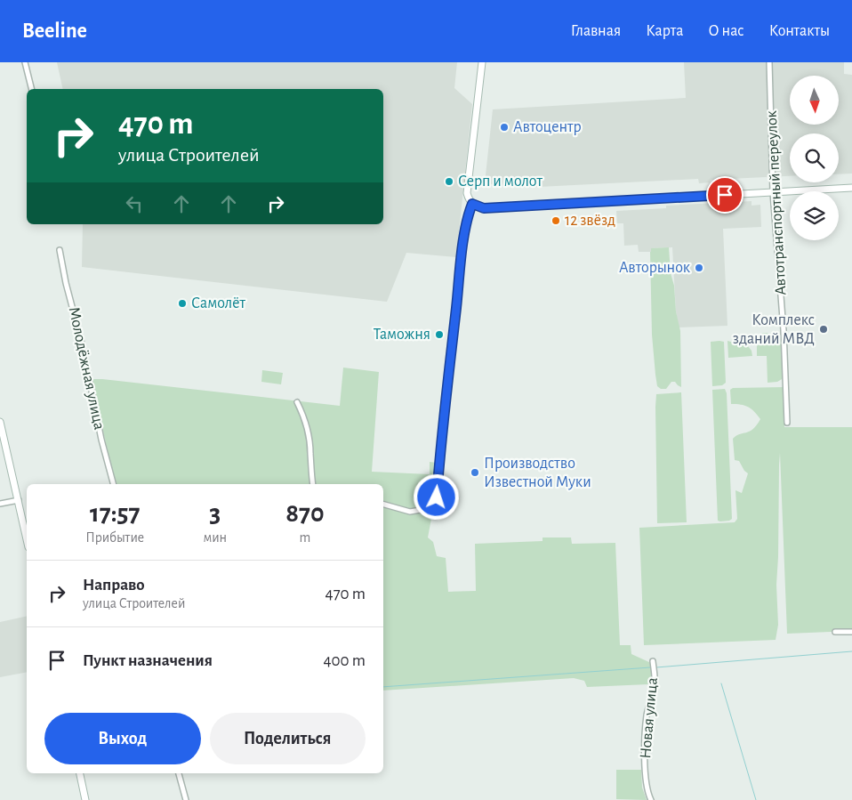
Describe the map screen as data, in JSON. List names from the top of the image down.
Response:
{
  "streets": {
    "street": ["Автотранспортный переулок", "Молодёжная улица", "Новая улица"]
  },
  "places": [
    "Автоцентр",
    "Серп и молот",
    "12 звёзд",
    "Авторынок",
    "Самолёт",
    "Комплекс зданий МВД",
    "Таможня",
    "Производство Известной Муки"
  ],
  "north": "bottom",
  "page": {
    "header": "Beeline",
    "nav": [
      "Главная",
      "Карта",
      "О нас",
      "Контакты"
    ],
    "turn": ["470 m", "улица Строителей"],
    "eta": [
      "17:57",
      "Прибытие",
      "3",
      "мин",
      "870",
      "m"
    ],
    "list": [
      {
        "name": "Направо",
        "note": "улица Строителей",
        "value": "470 m"
      },
      {
        "name": "Пункт назначения",
        "value": "400 m"
      }
    ],
    "buttons": ["Выход", "Поделиться"]
  }
}
